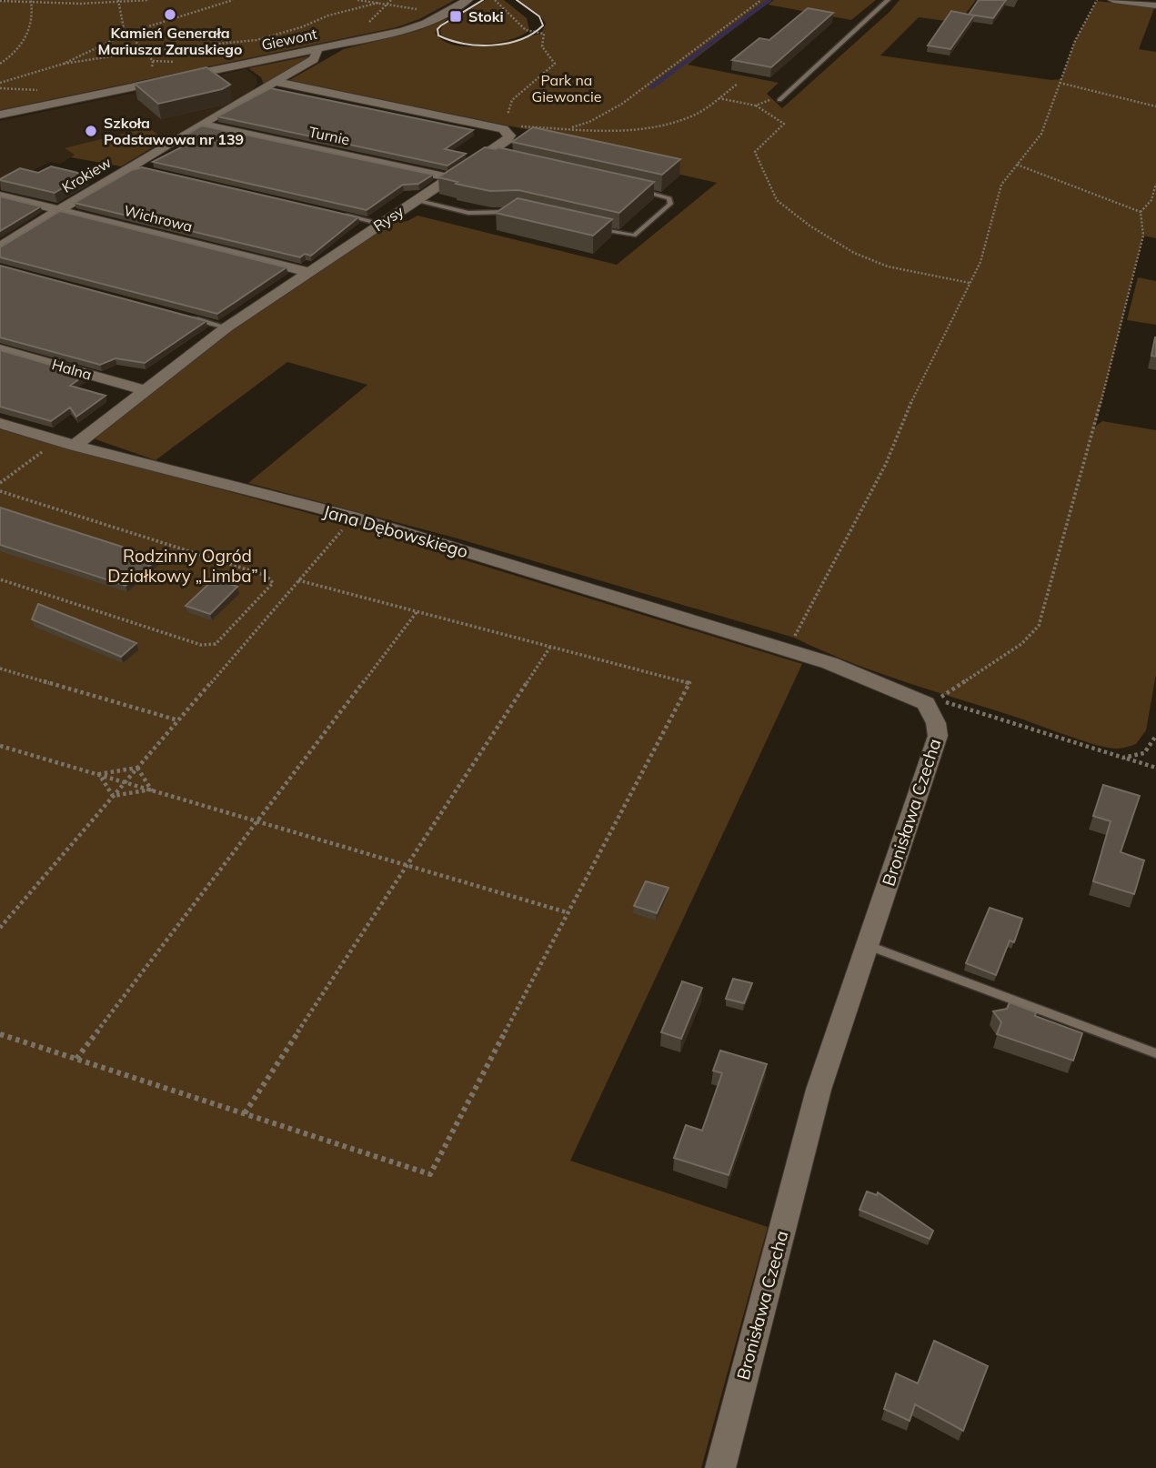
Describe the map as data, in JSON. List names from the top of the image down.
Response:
{
  "streets": {
    "street": [
      "Giewont",
      "Turnie",
      "Krokiew",
      "Wichrowa",
      "Rysy",
      "Halna",
      "Jana Dębowskiego",
      "Bronisława Czecha"
    ]
  },
  "crossings": [
    ["Giewont", "Krokiew"],
    ["Turnie", "Krokiew"],
    ["Turnie", "Rysy"],
    ["Krokiew", "Wichrowa"],
    ["Wichrowa", "Rysy"],
    ["Rysy", "Halna"],
    ["Rysy", "Jana Dębowskiego"]
  ],
  "parks": ["Park na Giewoncie", "Rodzinny Ogród Działkowy „Limba” I"],
  "places": {
    "other": ["Kamień Generała Mariusza Zaruskiego", "Szkoła Podstawowa nr 139"],
    "transit": ["Stoki"]
  }
}
